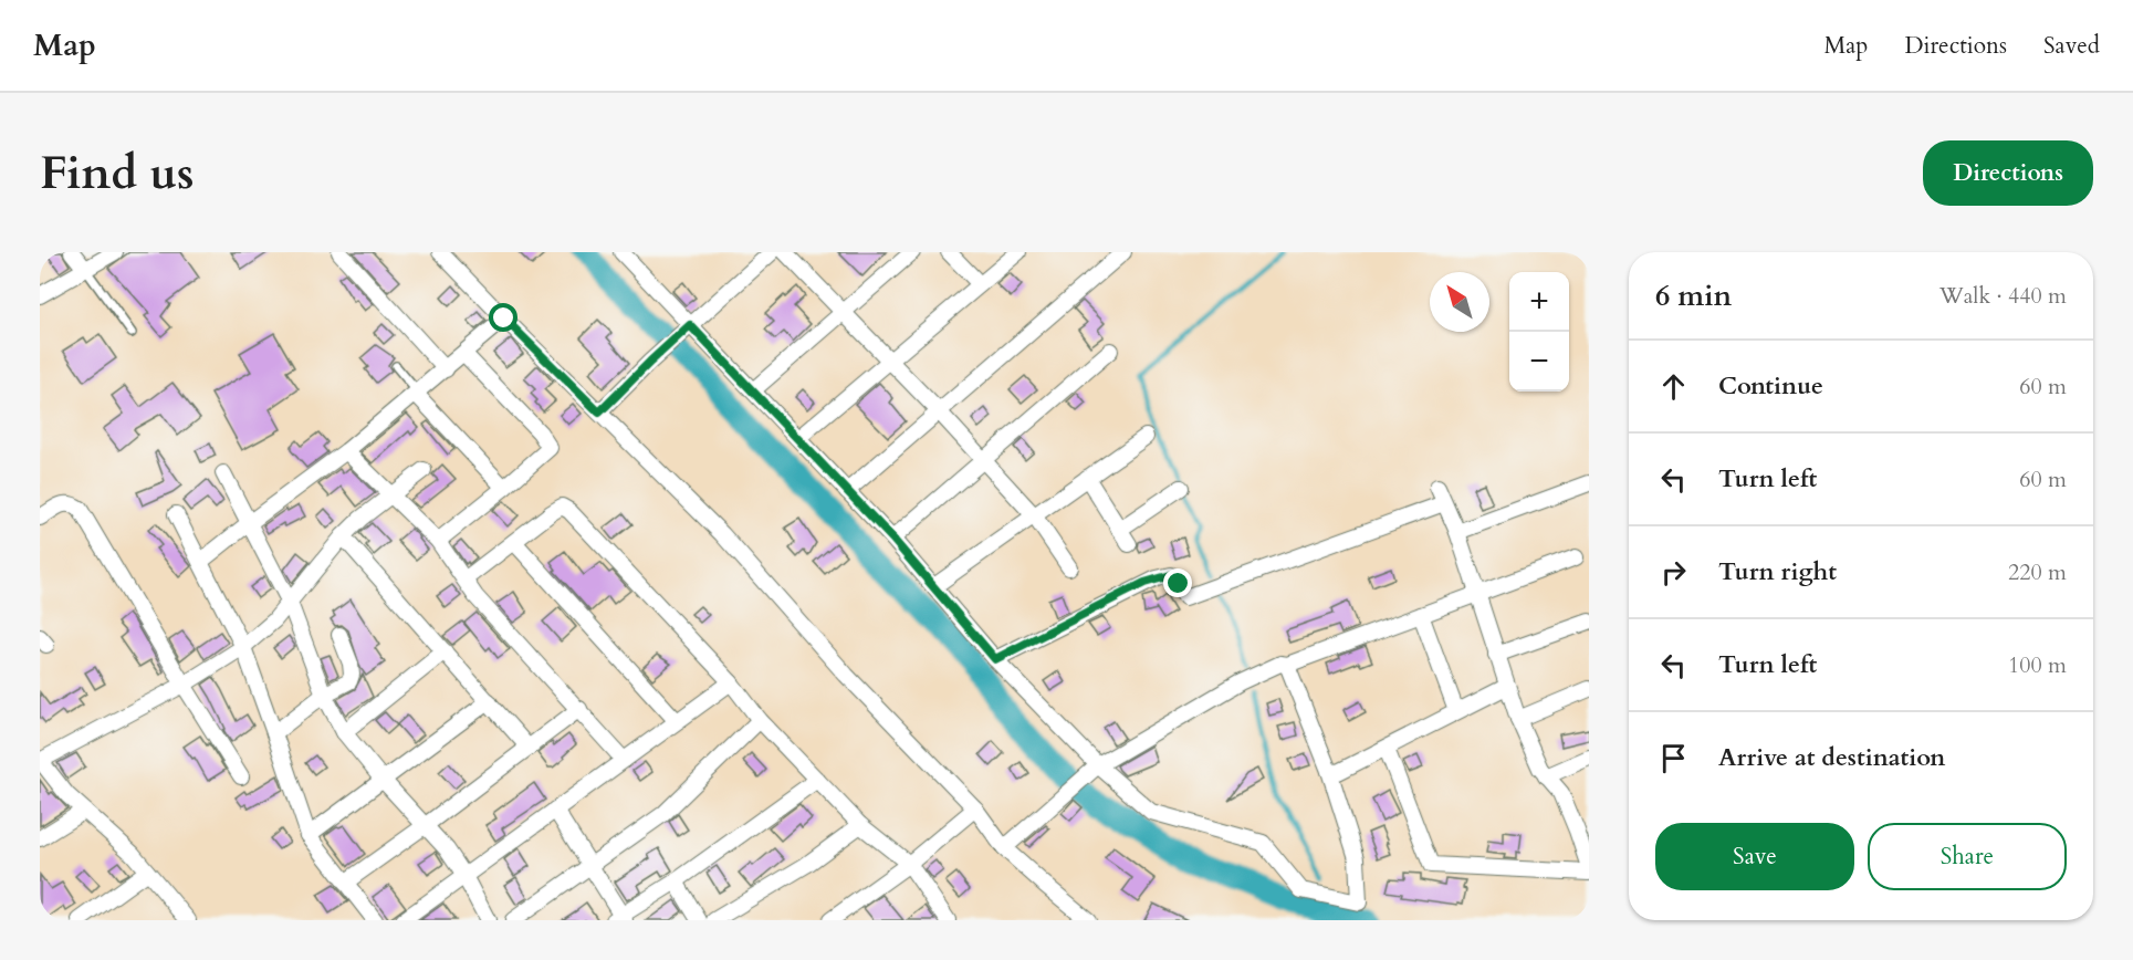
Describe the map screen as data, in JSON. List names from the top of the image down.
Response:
{
  "north": "top left",
  "page": {
    "header": "Map",
    "nav": ["Map", "Directions", "Saved"],
    "buttons": [
      "Directions",
      ["Save", "Share"]
    ],
    "title": "Find us",
    "heading": ["6 min", "Walk · 440 m"],
    "map_buttons": ["+", "−"],
    "list": [
      ["Continue", "60 m"],
      ["Turn left", "60 m"],
      ["Turn right", "220 m"],
      ["Turn left", "100 m"],
      "Arrive at destination"
    ]
  }
}
